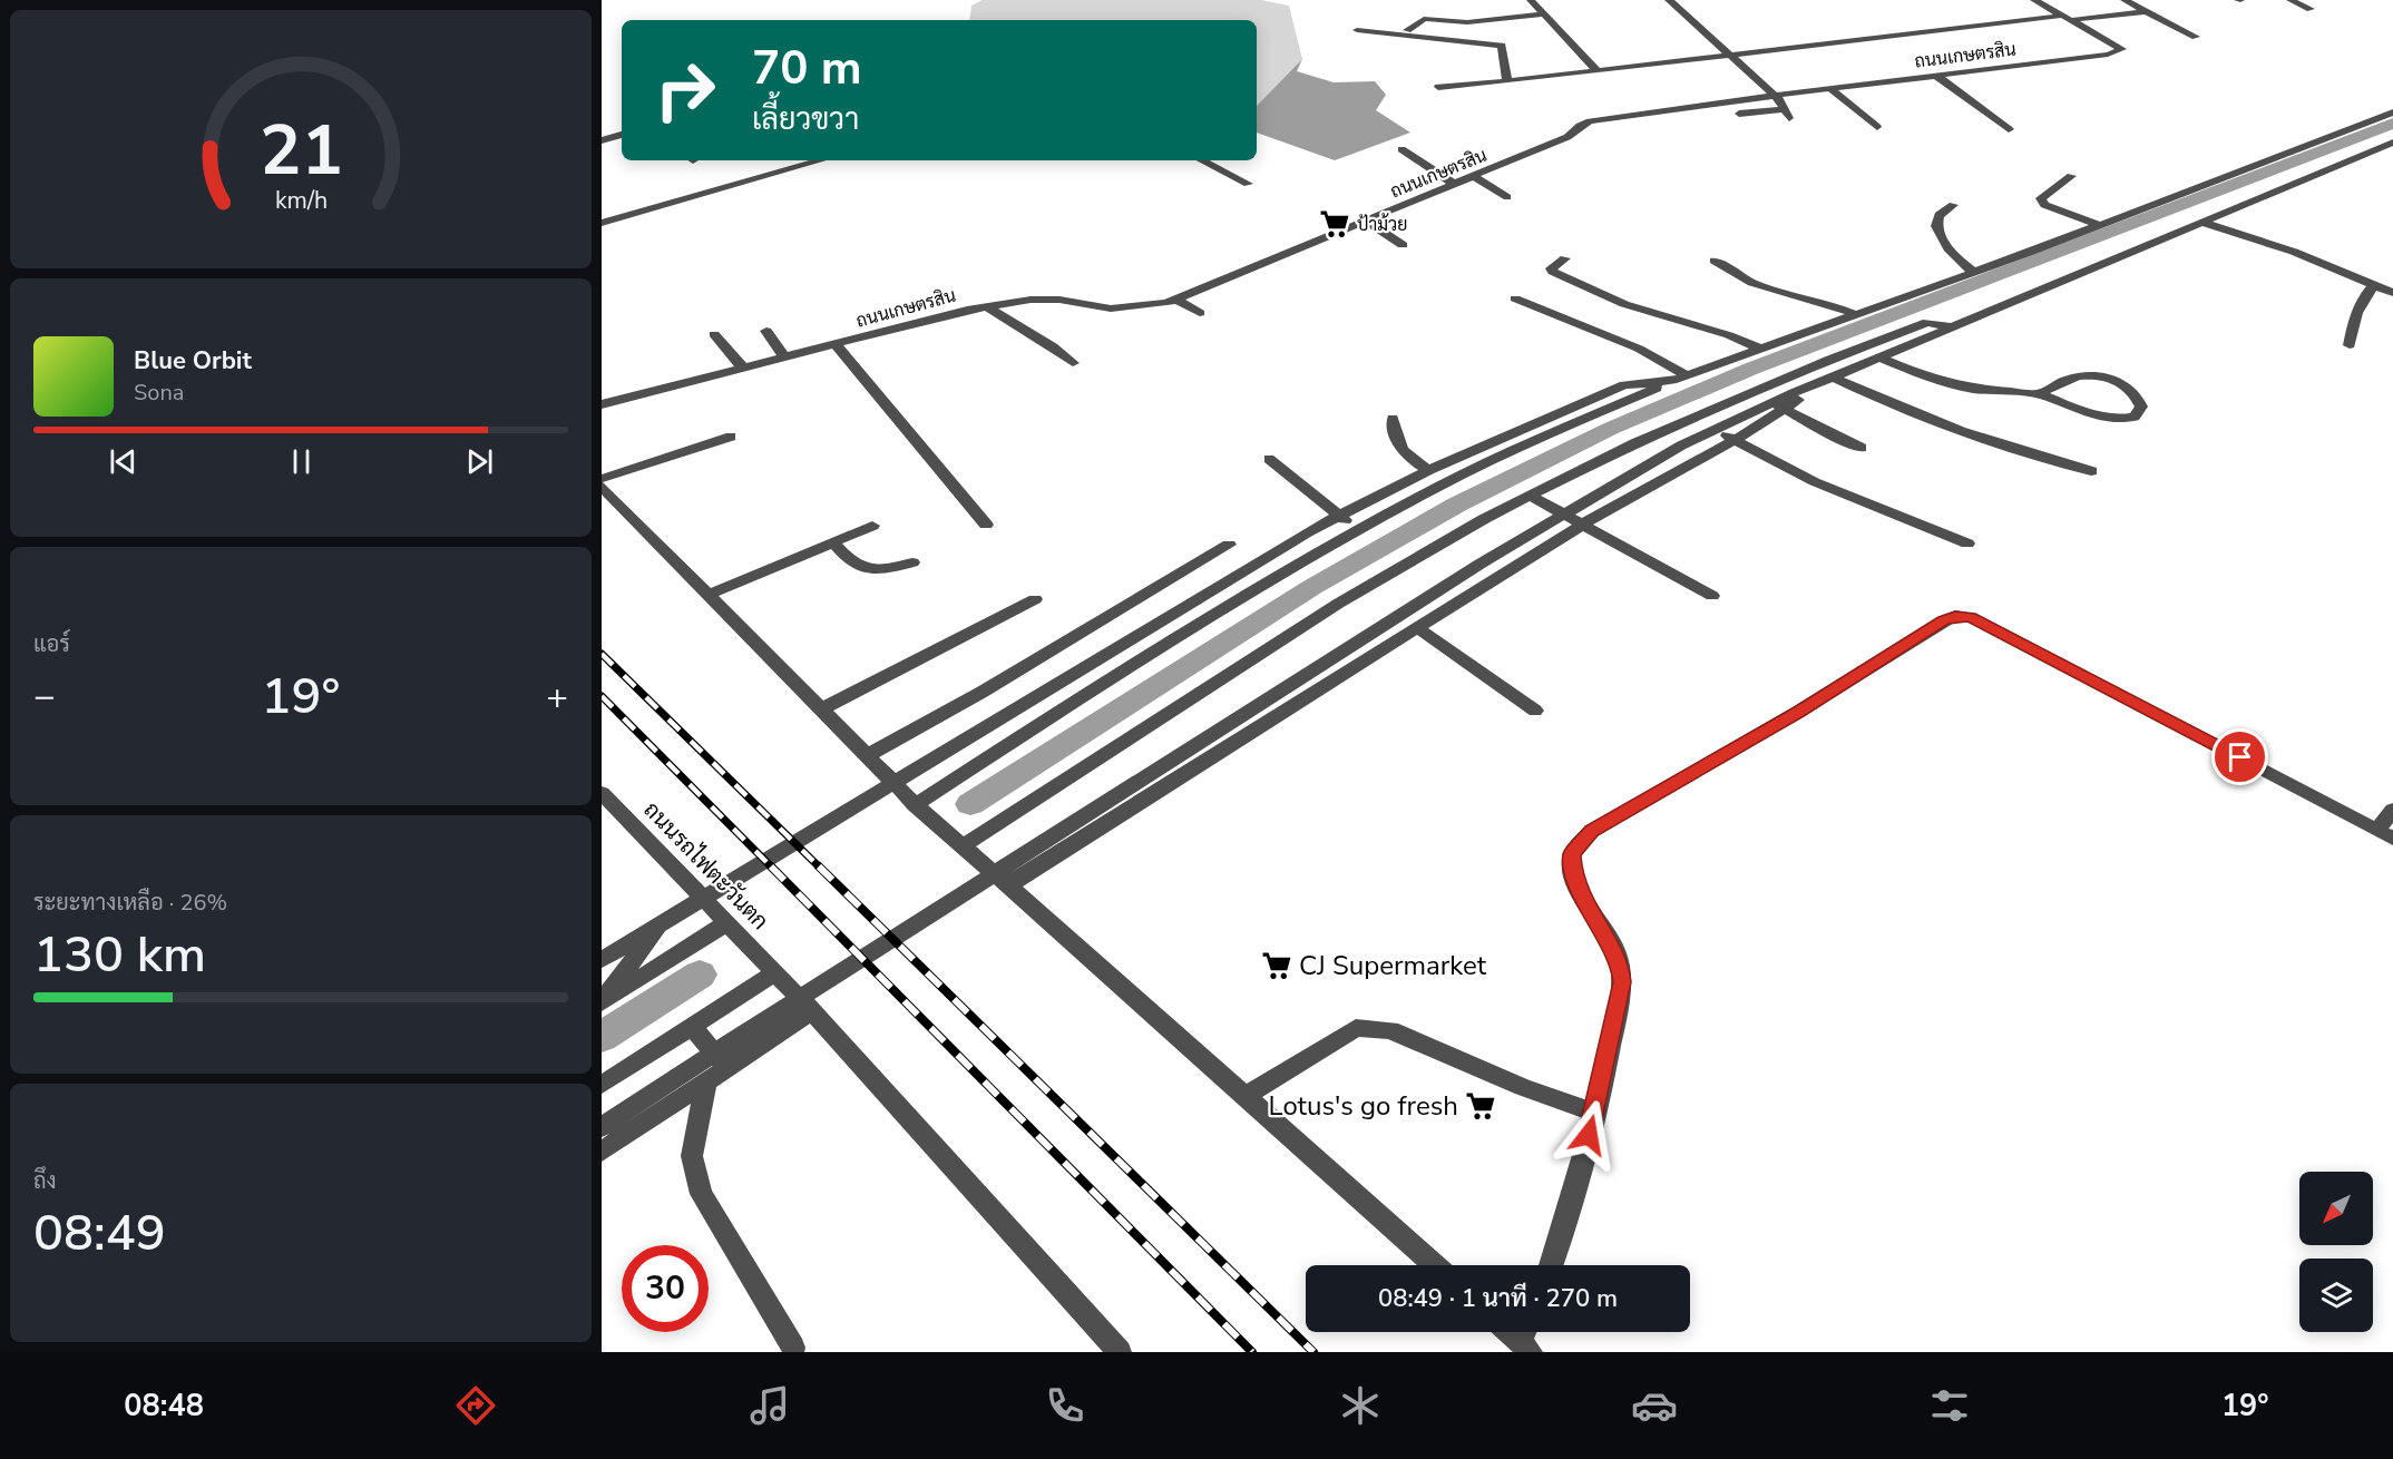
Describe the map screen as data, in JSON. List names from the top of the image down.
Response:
{
  "streets": {
    "street": ["ถนนเกษตรสิน", "ถนนรถไฟตะวันตก"]
  },
  "places": {
    "supermarket": ["ป้าม้วย", "CJ Supermarket", "Lotus's go fresh"]
  },
  "north": "bottom left",
  "page": {
    "turn": ["70 m", "เลี้ยวขวา"],
    "song": ["Blue Orbit", "Sona"],
    "tile": [
      "แอร์",
      ["ระยะทางเหลือ · 26%", "130 km"],
      ["ถึง", "08:49"]
    ],
    "heat": ["−", "19°", "+"],
    "limit": "30",
    "trip": "08:49 · 1 นาที · 270 m",
    "tabs": ["08:48", "19°"],
    "gauge": ["21", "km/h"]
  }
}
